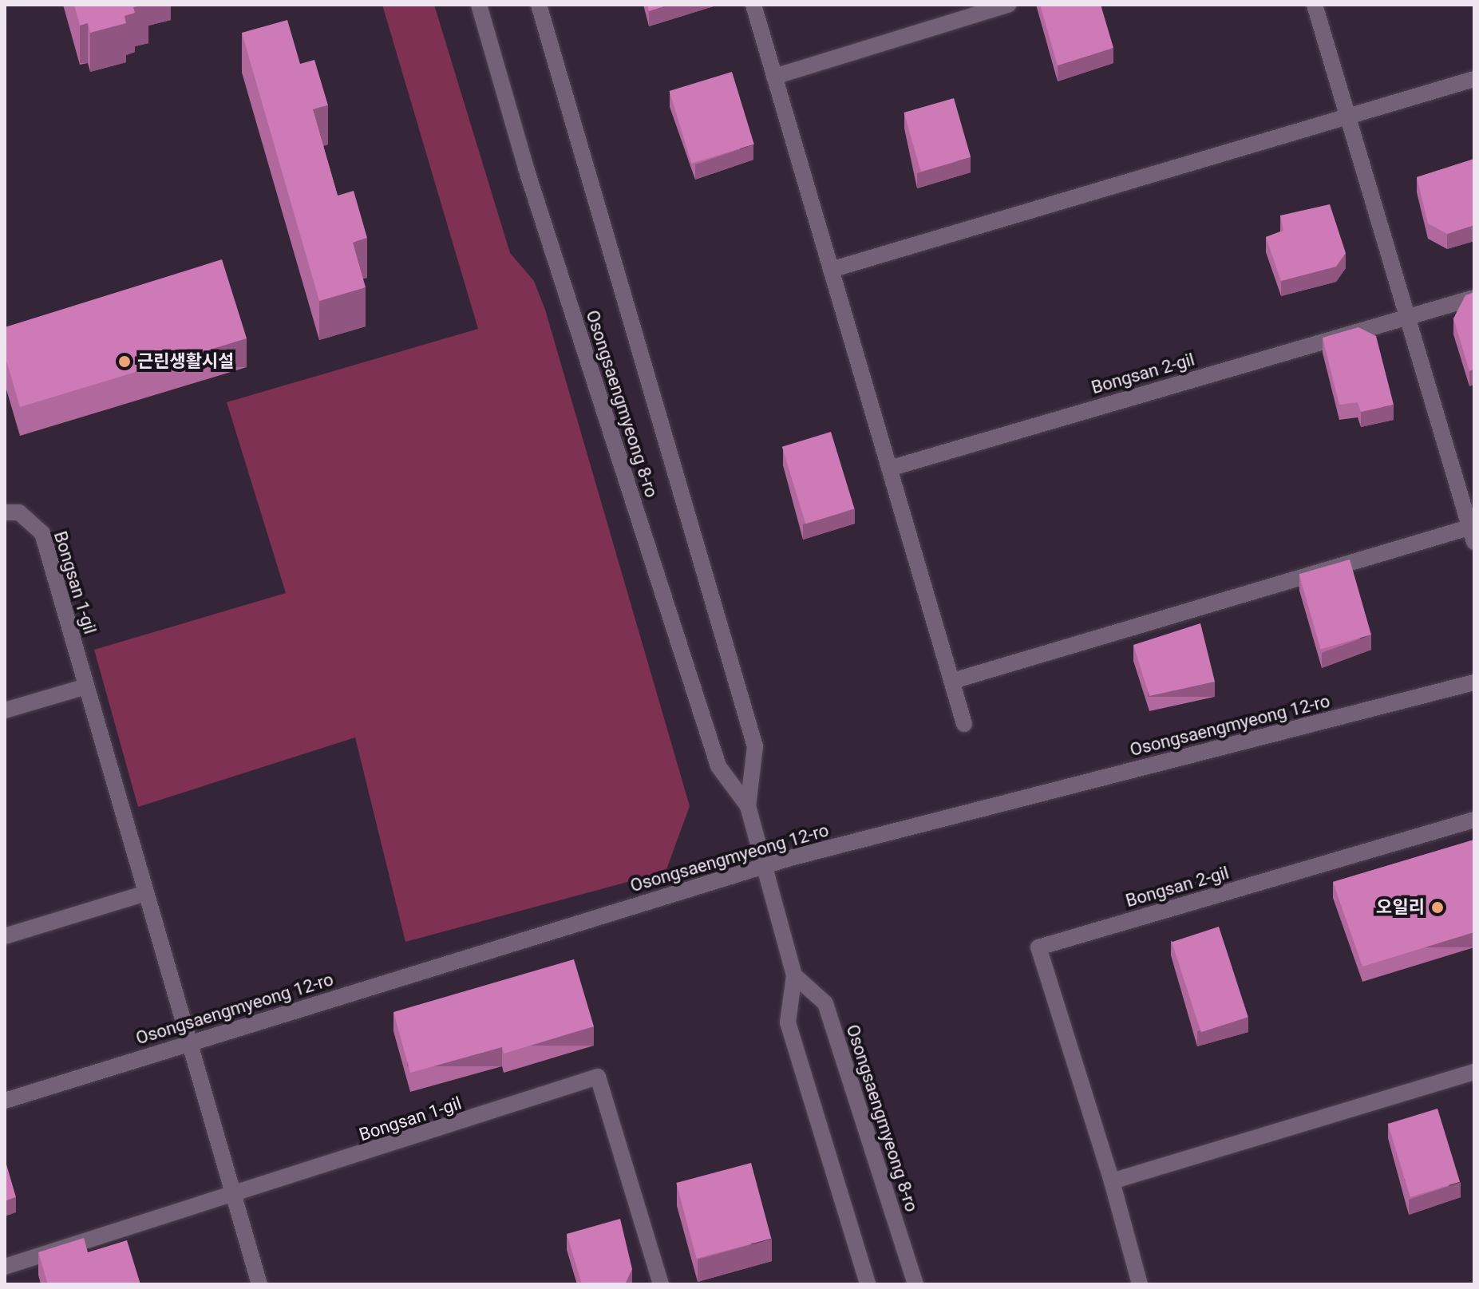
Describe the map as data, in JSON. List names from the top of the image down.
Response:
{
  "streets": {
    "street": [
      "Bongsan 2-gil",
      "Osongsaengmyeong 8-ro",
      "Bongsan 1-gil",
      "Osongsaengmyeong 12-ro"
    ]
  },
  "crossings": [
    ["Osongsaengmyeong 8-ro", "Osongsaengmyeong 12-ro"],
    ["Bongsan 1-gil", "Osongsaengmyeong 12-ro"]
  ],
  "places": ["근린생활시설", "오일리"]
}
